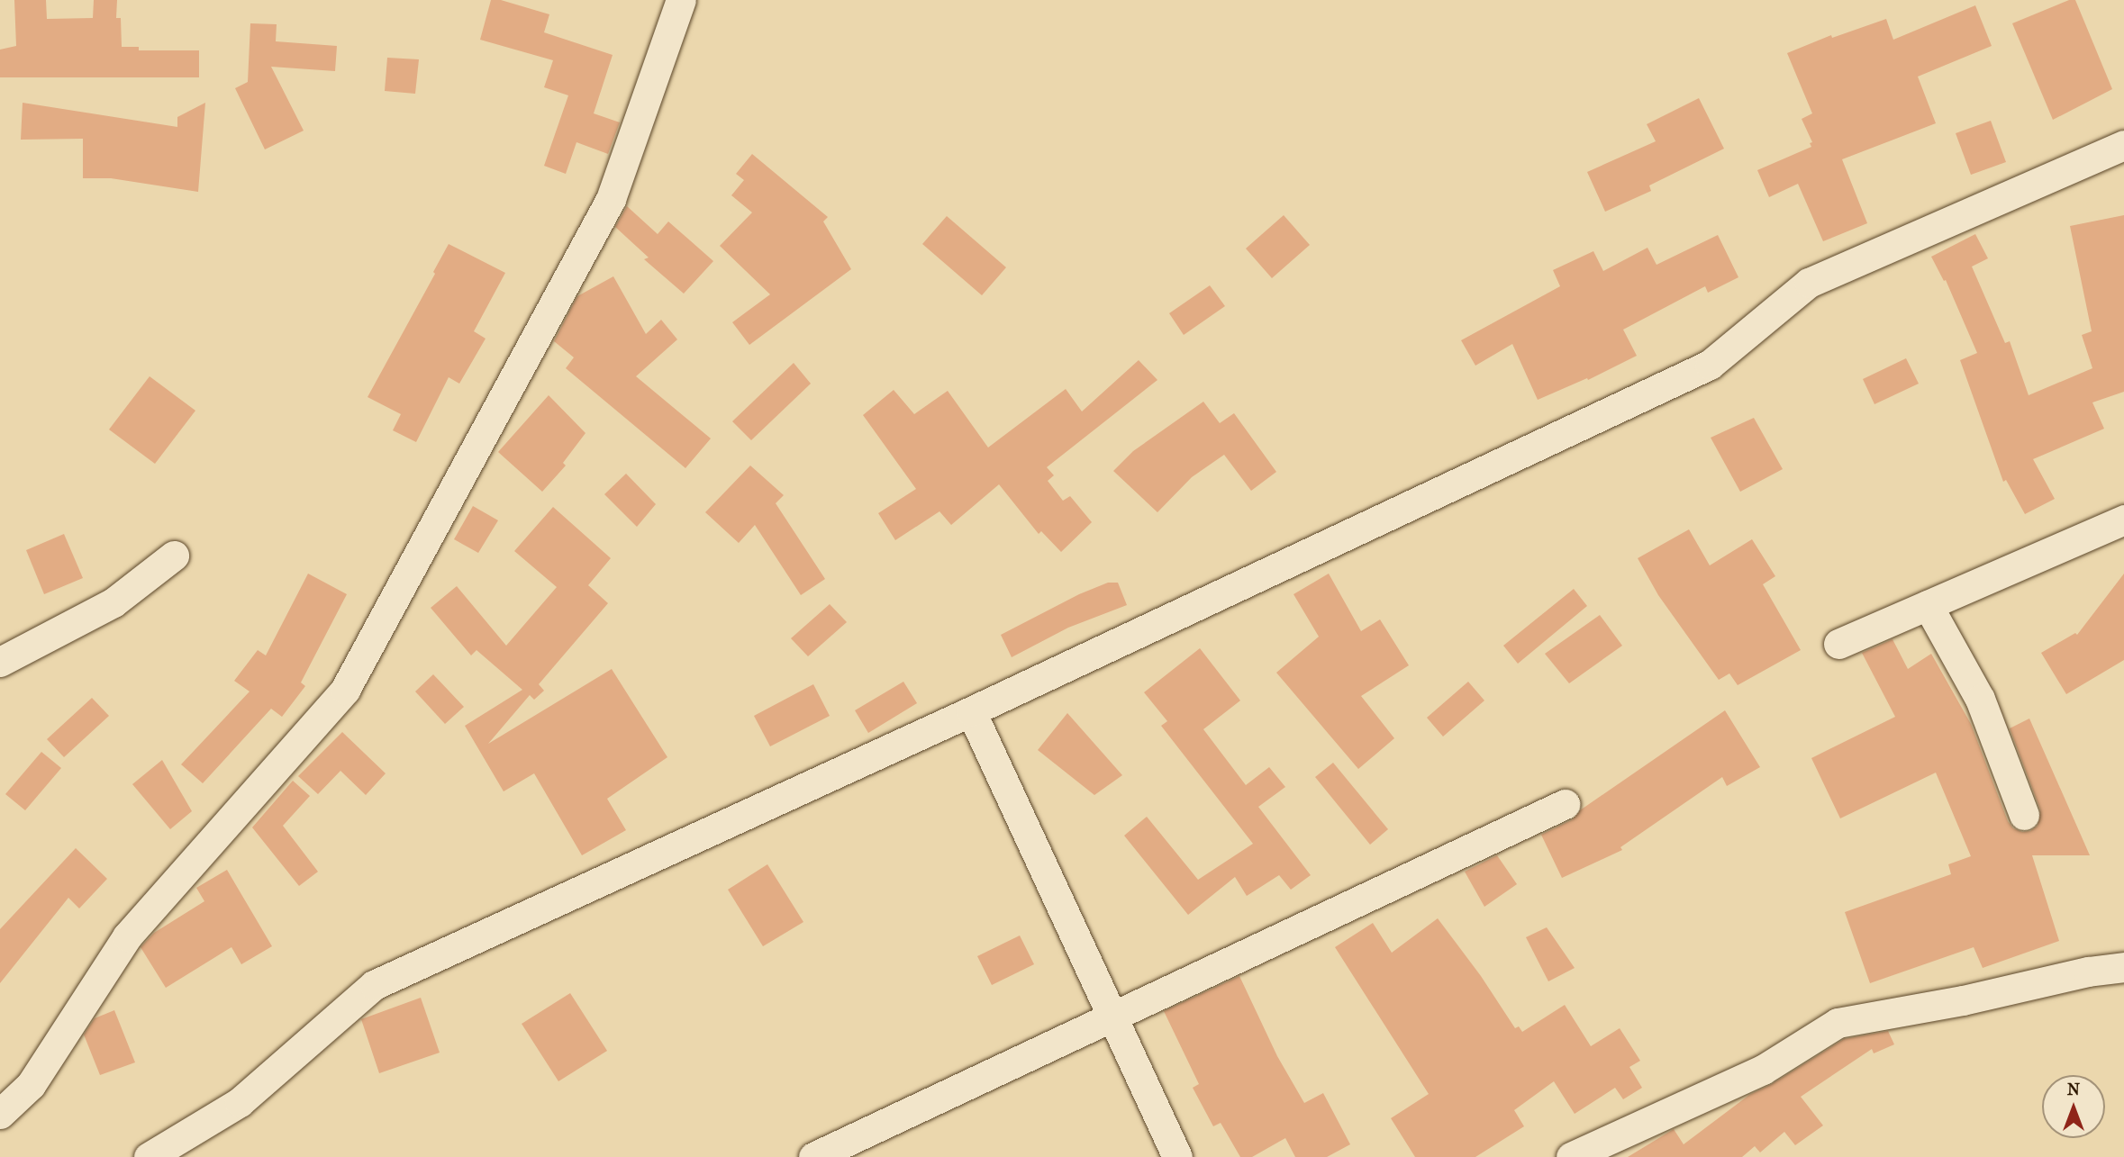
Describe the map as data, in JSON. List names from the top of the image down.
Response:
{
  "north": "top"
}
